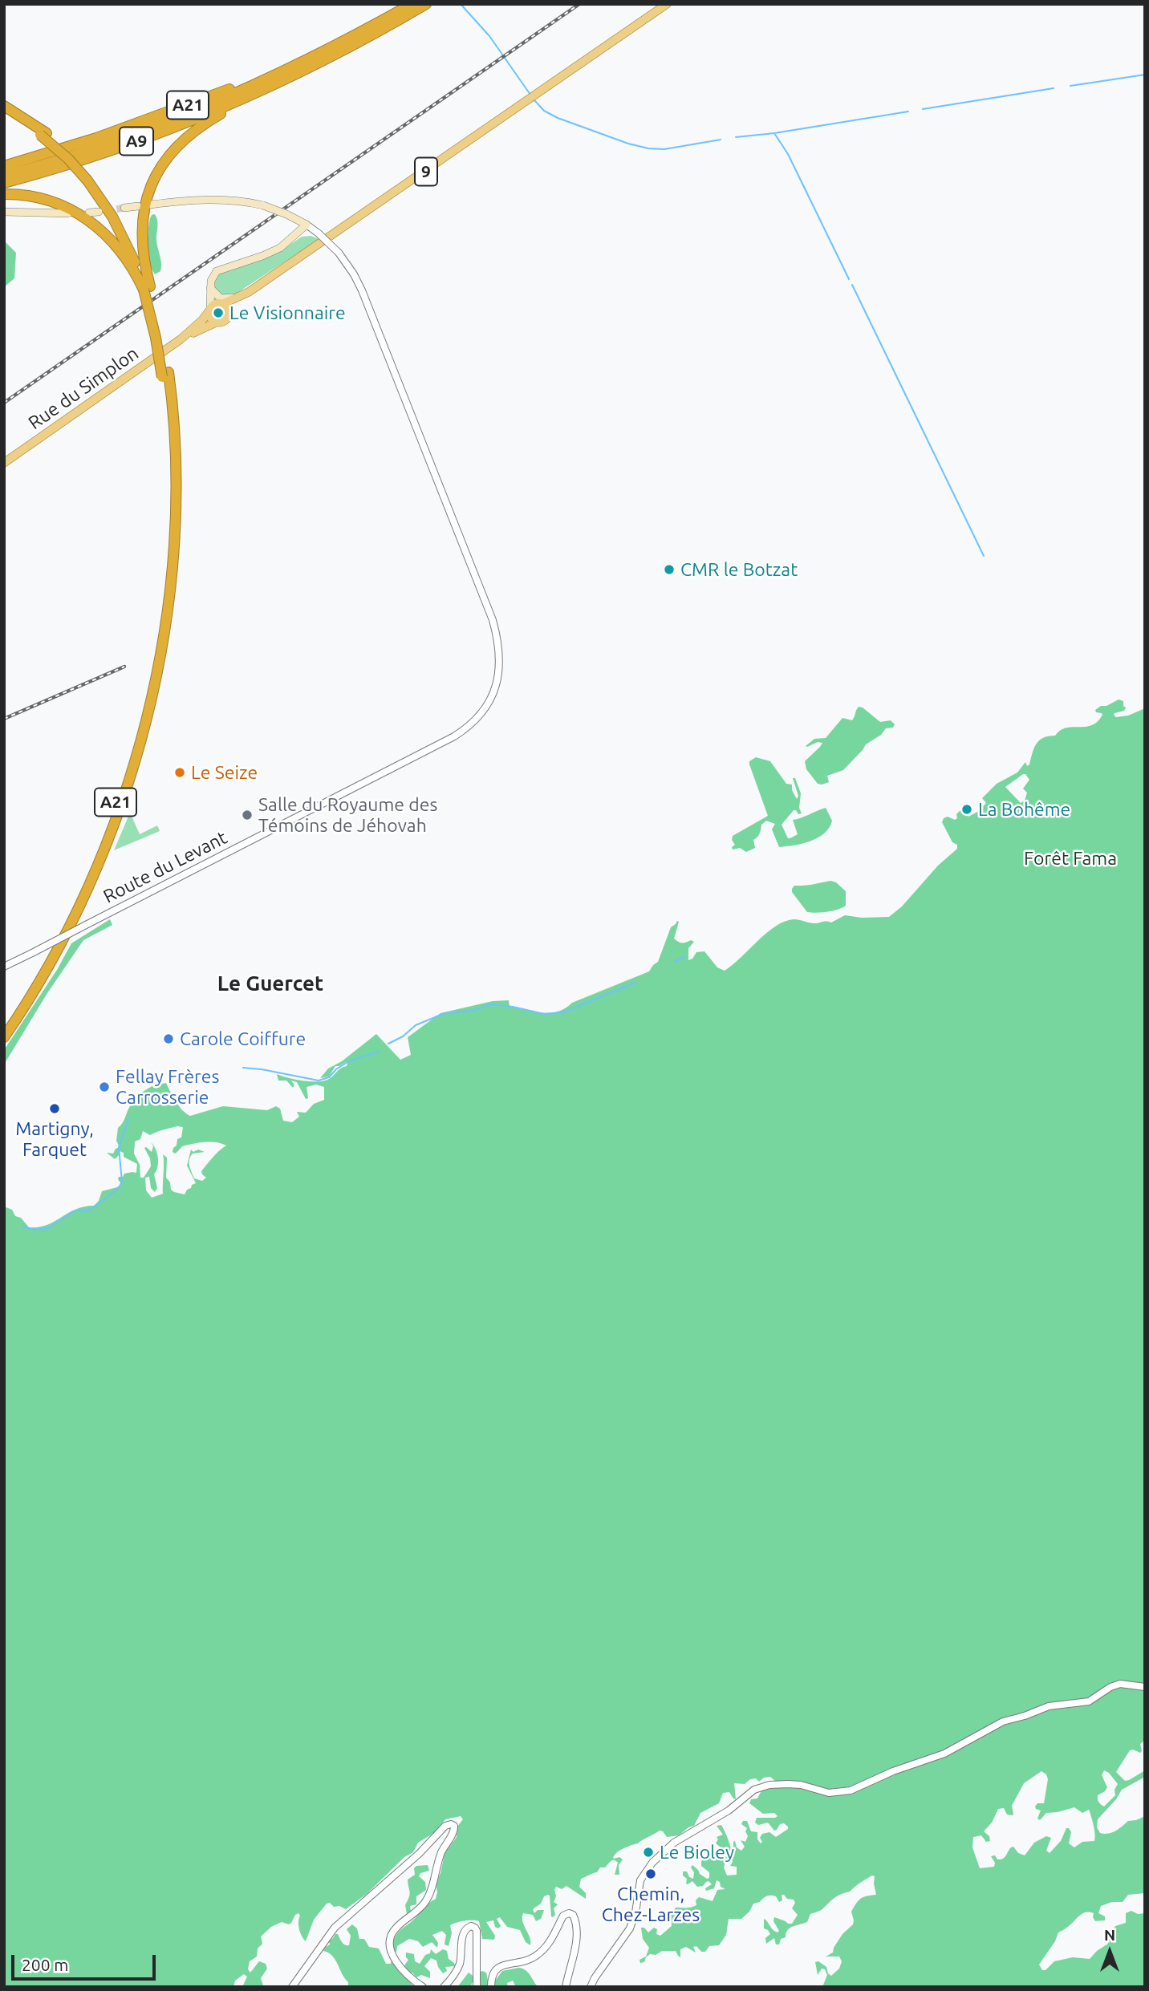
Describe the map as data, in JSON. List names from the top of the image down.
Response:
{
  "streets": {
    "highway": ["A21", "A9"],
    "main road": ["9", "Rue du Simplon"],
    "street": ["Route du Levant"]
  },
  "crossings": [
    ["A21", "A9"],
    ["9", "Rue du Simplon"]
  ],
  "districts": ["Le Guercet"],
  "parks": ["Forêt Fama"],
  "places": [
    "Le Visionnaire",
    "CMR le Botzat",
    "Le Seize",
    "La Bohême",
    "Salle du Royaume des Témoins de Jéhovah",
    "Carole Coiffure",
    "Fellay Frères Carrosserie",
    "Martigny, Farquet",
    "Le Bioley",
    "Chemin, Chez-Larzes"
  ],
  "scale_bar": "200 m",
  "north": "top"
}
